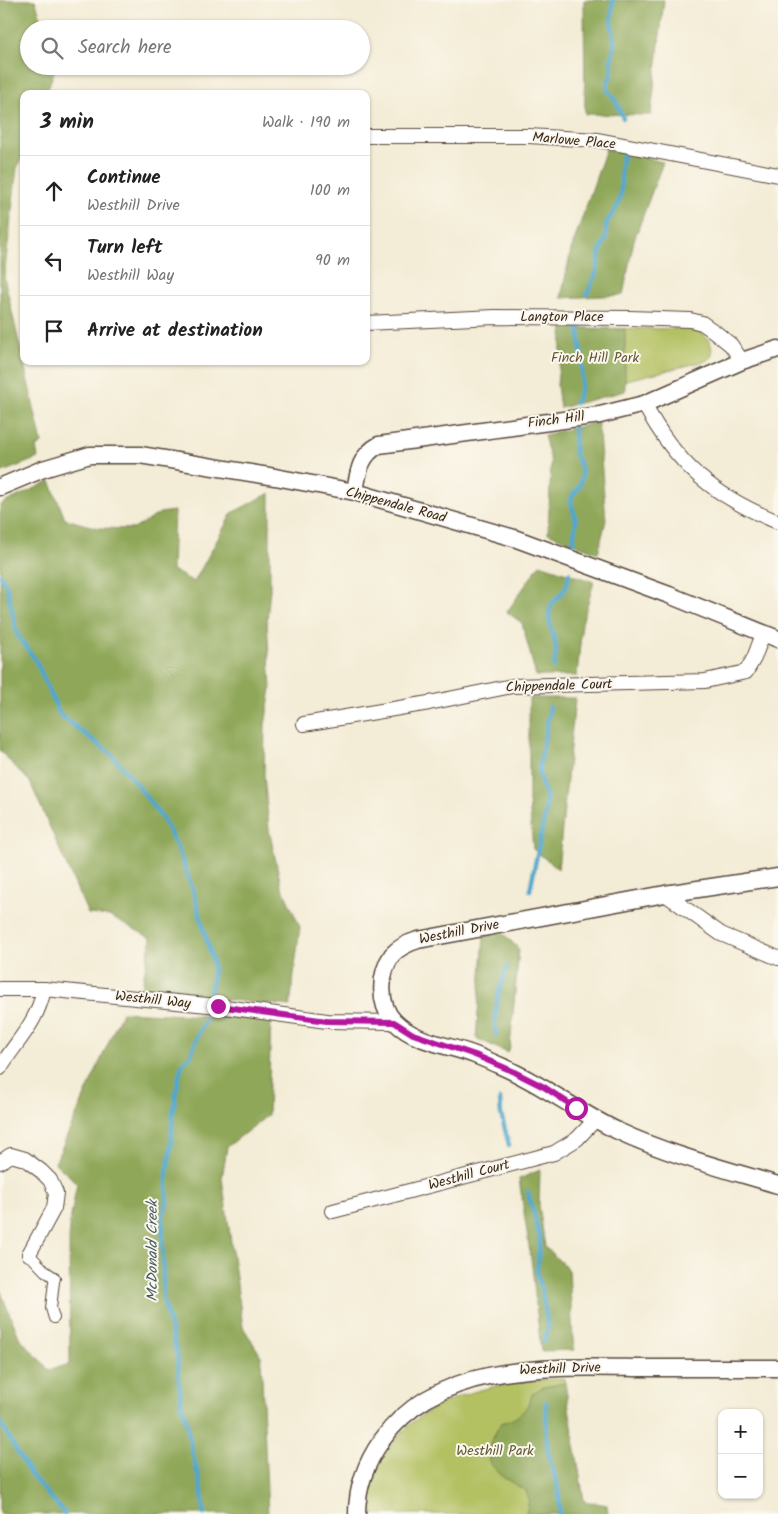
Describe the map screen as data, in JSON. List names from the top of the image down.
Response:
{
  "streets": {
    "street": [
      "Marlowe Place",
      "Langton Place",
      "Finch Hill",
      "Chippendale Road",
      "Chippendale Court",
      "Westhill Drive",
      "Westhill Way",
      "Westhill Court"
    ]
  },
  "crossings": [
    ["Langton Place", "Finch Hill"],
    ["Finch Hill", "Chippendale Road"],
    ["Chippendale Road", "Chippendale Court"],
    ["Westhill Drive", "Westhill Way"]
  ],
  "water": ["McDonald Creek"],
  "parks": ["Finch Hill Park", "Westhill Park"],
  "page": {
    "search": "Search here",
    "heading": ["3 min", "Walk · 190 m"],
    "list": [
      ["Continue", "Westhill Drive", "100 m"],
      ["Turn left", "Westhill Way", "90 m"],
      "Arrive at destination"
    ],
    "map_buttons": ["+", "−"]
  }
}
